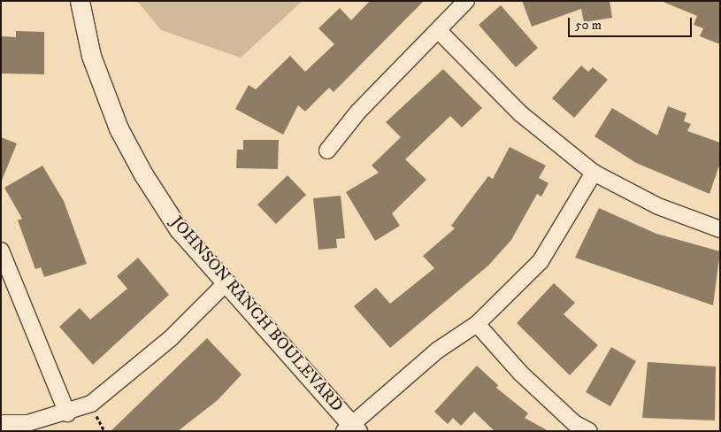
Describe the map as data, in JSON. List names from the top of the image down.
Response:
{
  "streets": {
    "street": ["JOHNSON RANCH BOULEVARD"]
  },
  "scale_bar": "50 m"
}
